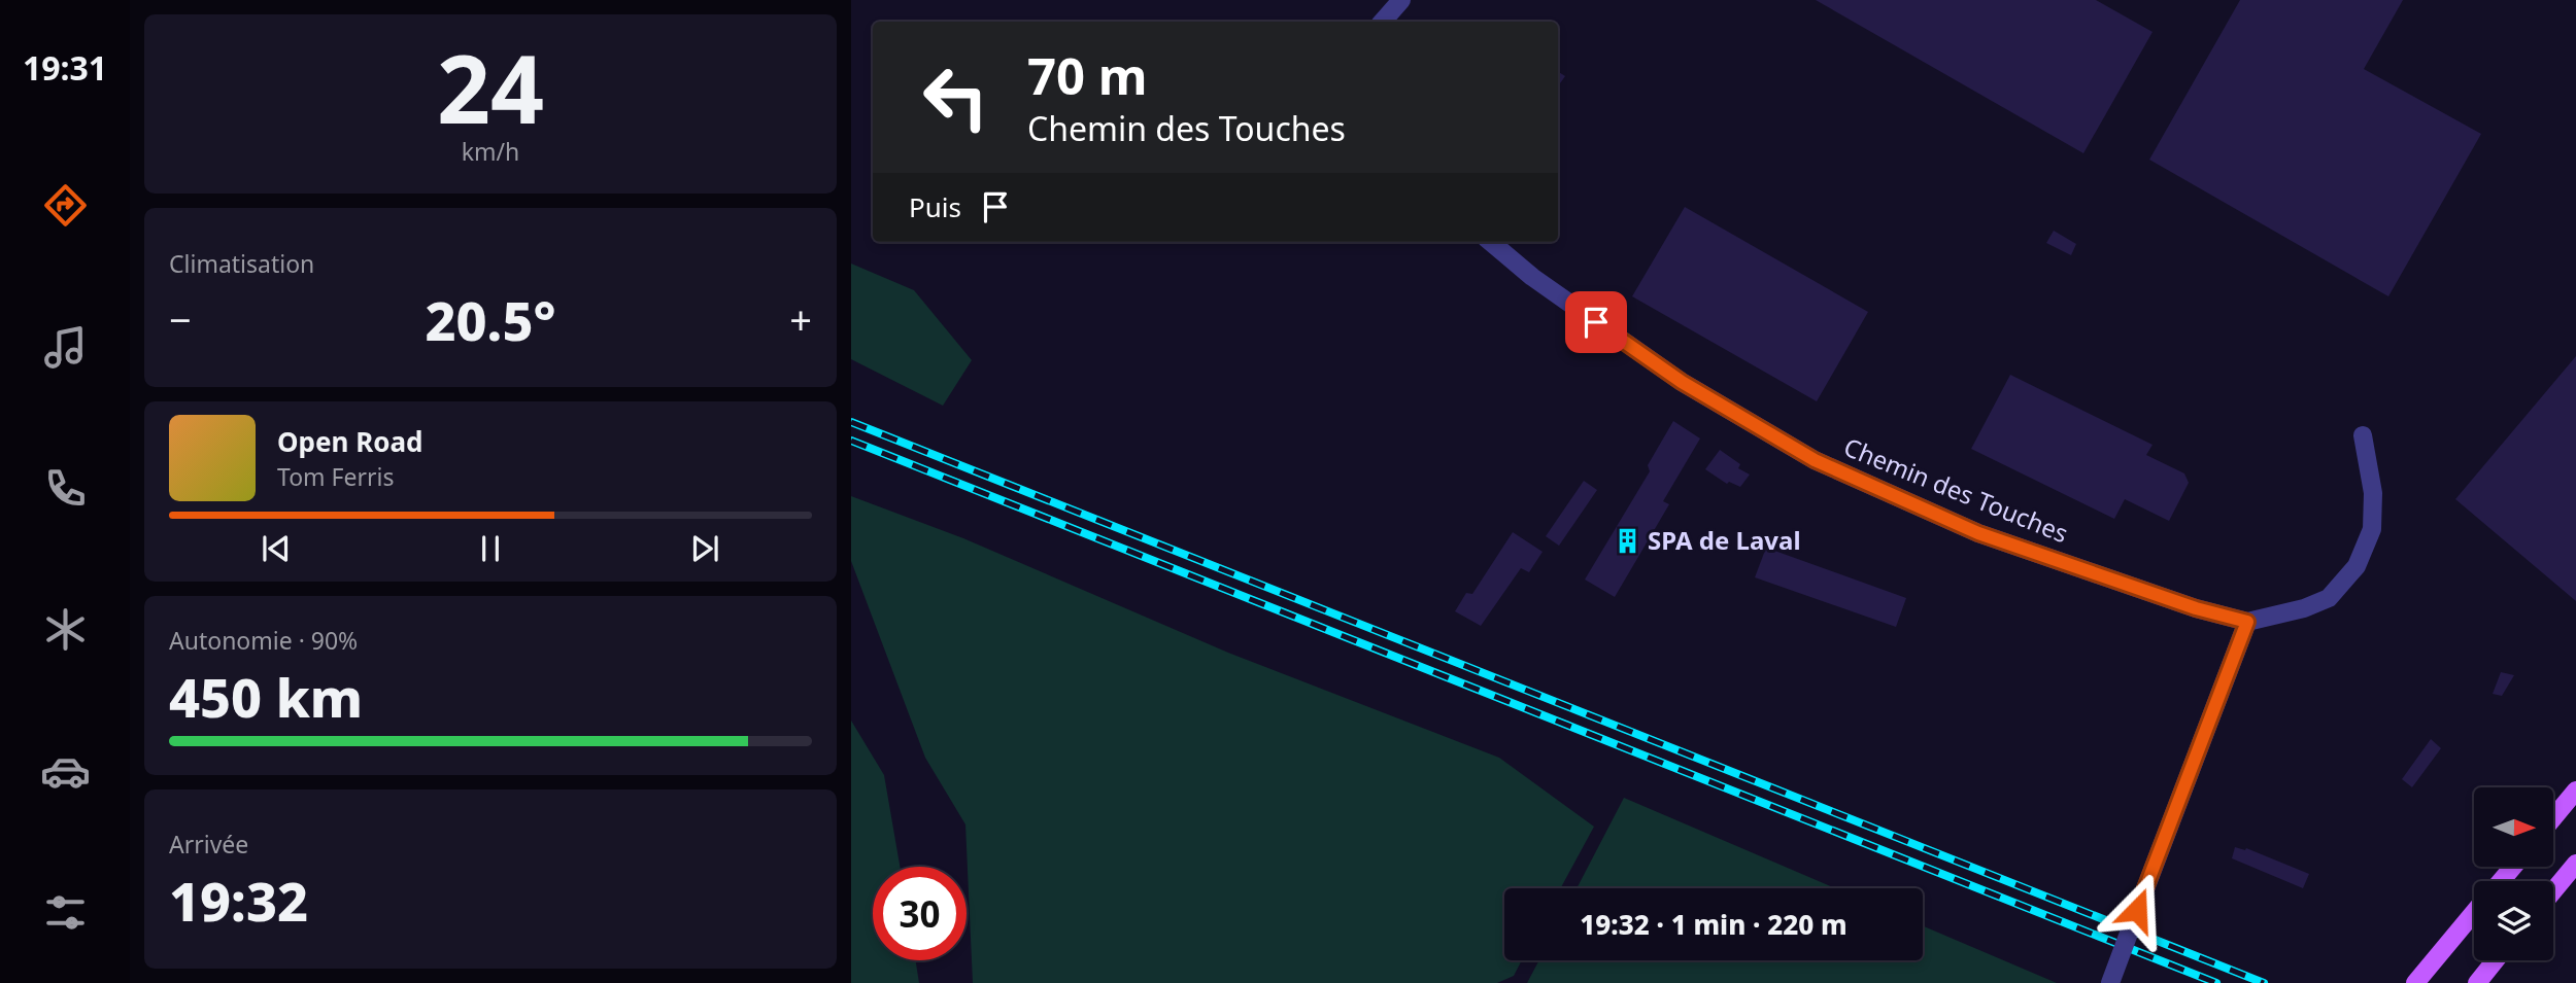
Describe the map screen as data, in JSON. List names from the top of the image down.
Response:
{
  "streets": {
    "street": ["Chemin des Touches"]
  },
  "places": {
    "building": ["SPA de Laval"]
  },
  "north": "right",
  "page": {
    "tabs": "19:31",
    "tile": [
      ["24", "km/h"],
      "Climatisation",
      ["Autonomie · 90%", "450 km"],
      ["Arrivée", "19:32"]
    ],
    "turn": ["70 m", "Chemin des Touches"],
    "then": "Puis",
    "heat": ["−", "20.5°", "+"],
    "song": ["Open Road", "Tom Ferris"],
    "limit": "30",
    "trip": "19:32 · 1 min · 220 m"
  }
}
